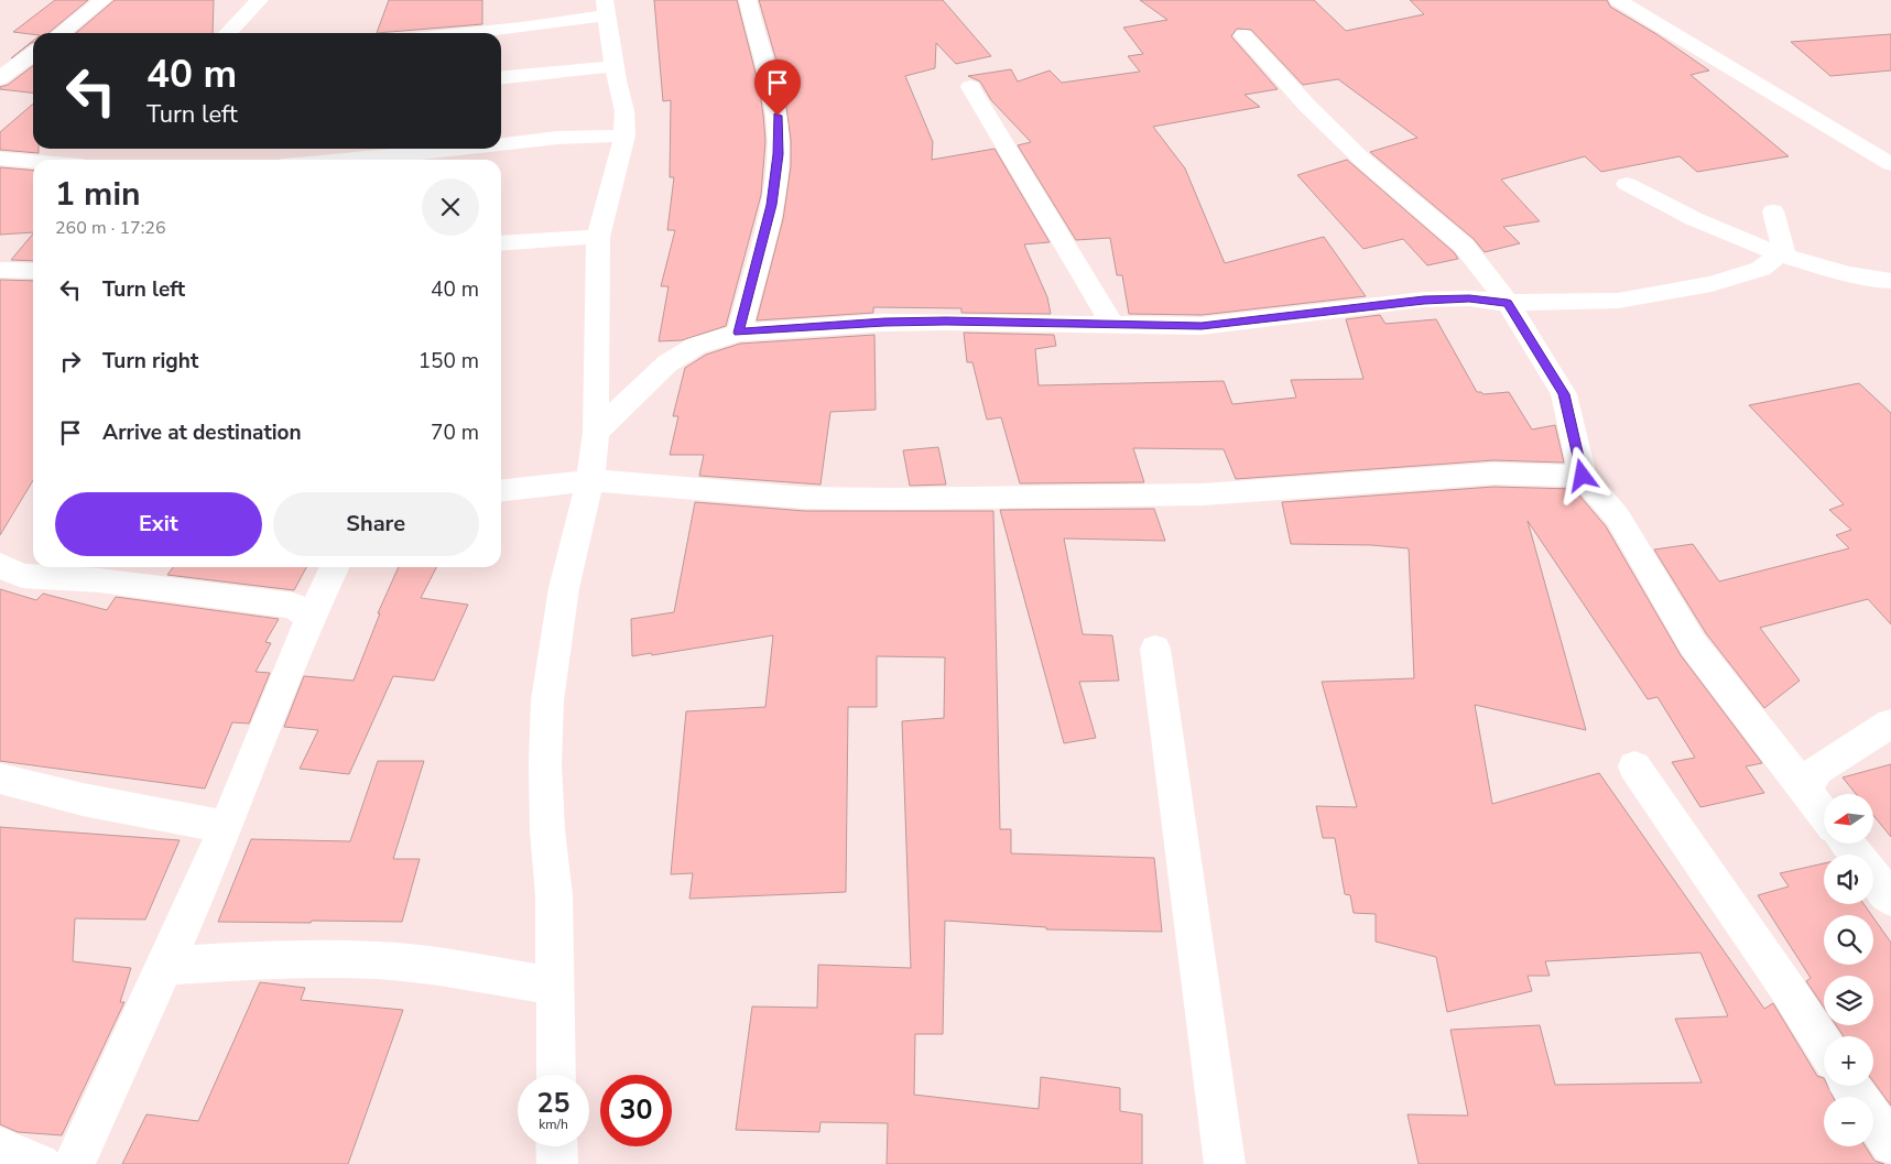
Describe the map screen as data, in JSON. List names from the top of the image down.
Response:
{
  "north": "left",
  "page": {
    "turn": ["40 m", "Turn left"],
    "heading": ["1 min", "260 m · 17:26"],
    "list": [
      {
        "name": "Turn left",
        "value": "40 m"
      },
      {
        "name": "Turn right",
        "value": "150 m"
      },
      {
        "name": "Arrive at destination",
        "value": "70 m"
      }
    ],
    "buttons": ["Exit", "Share"],
    "map_buttons": ["+", "−"],
    "speed": "25 km/h",
    "limit": "30"
  }
}
